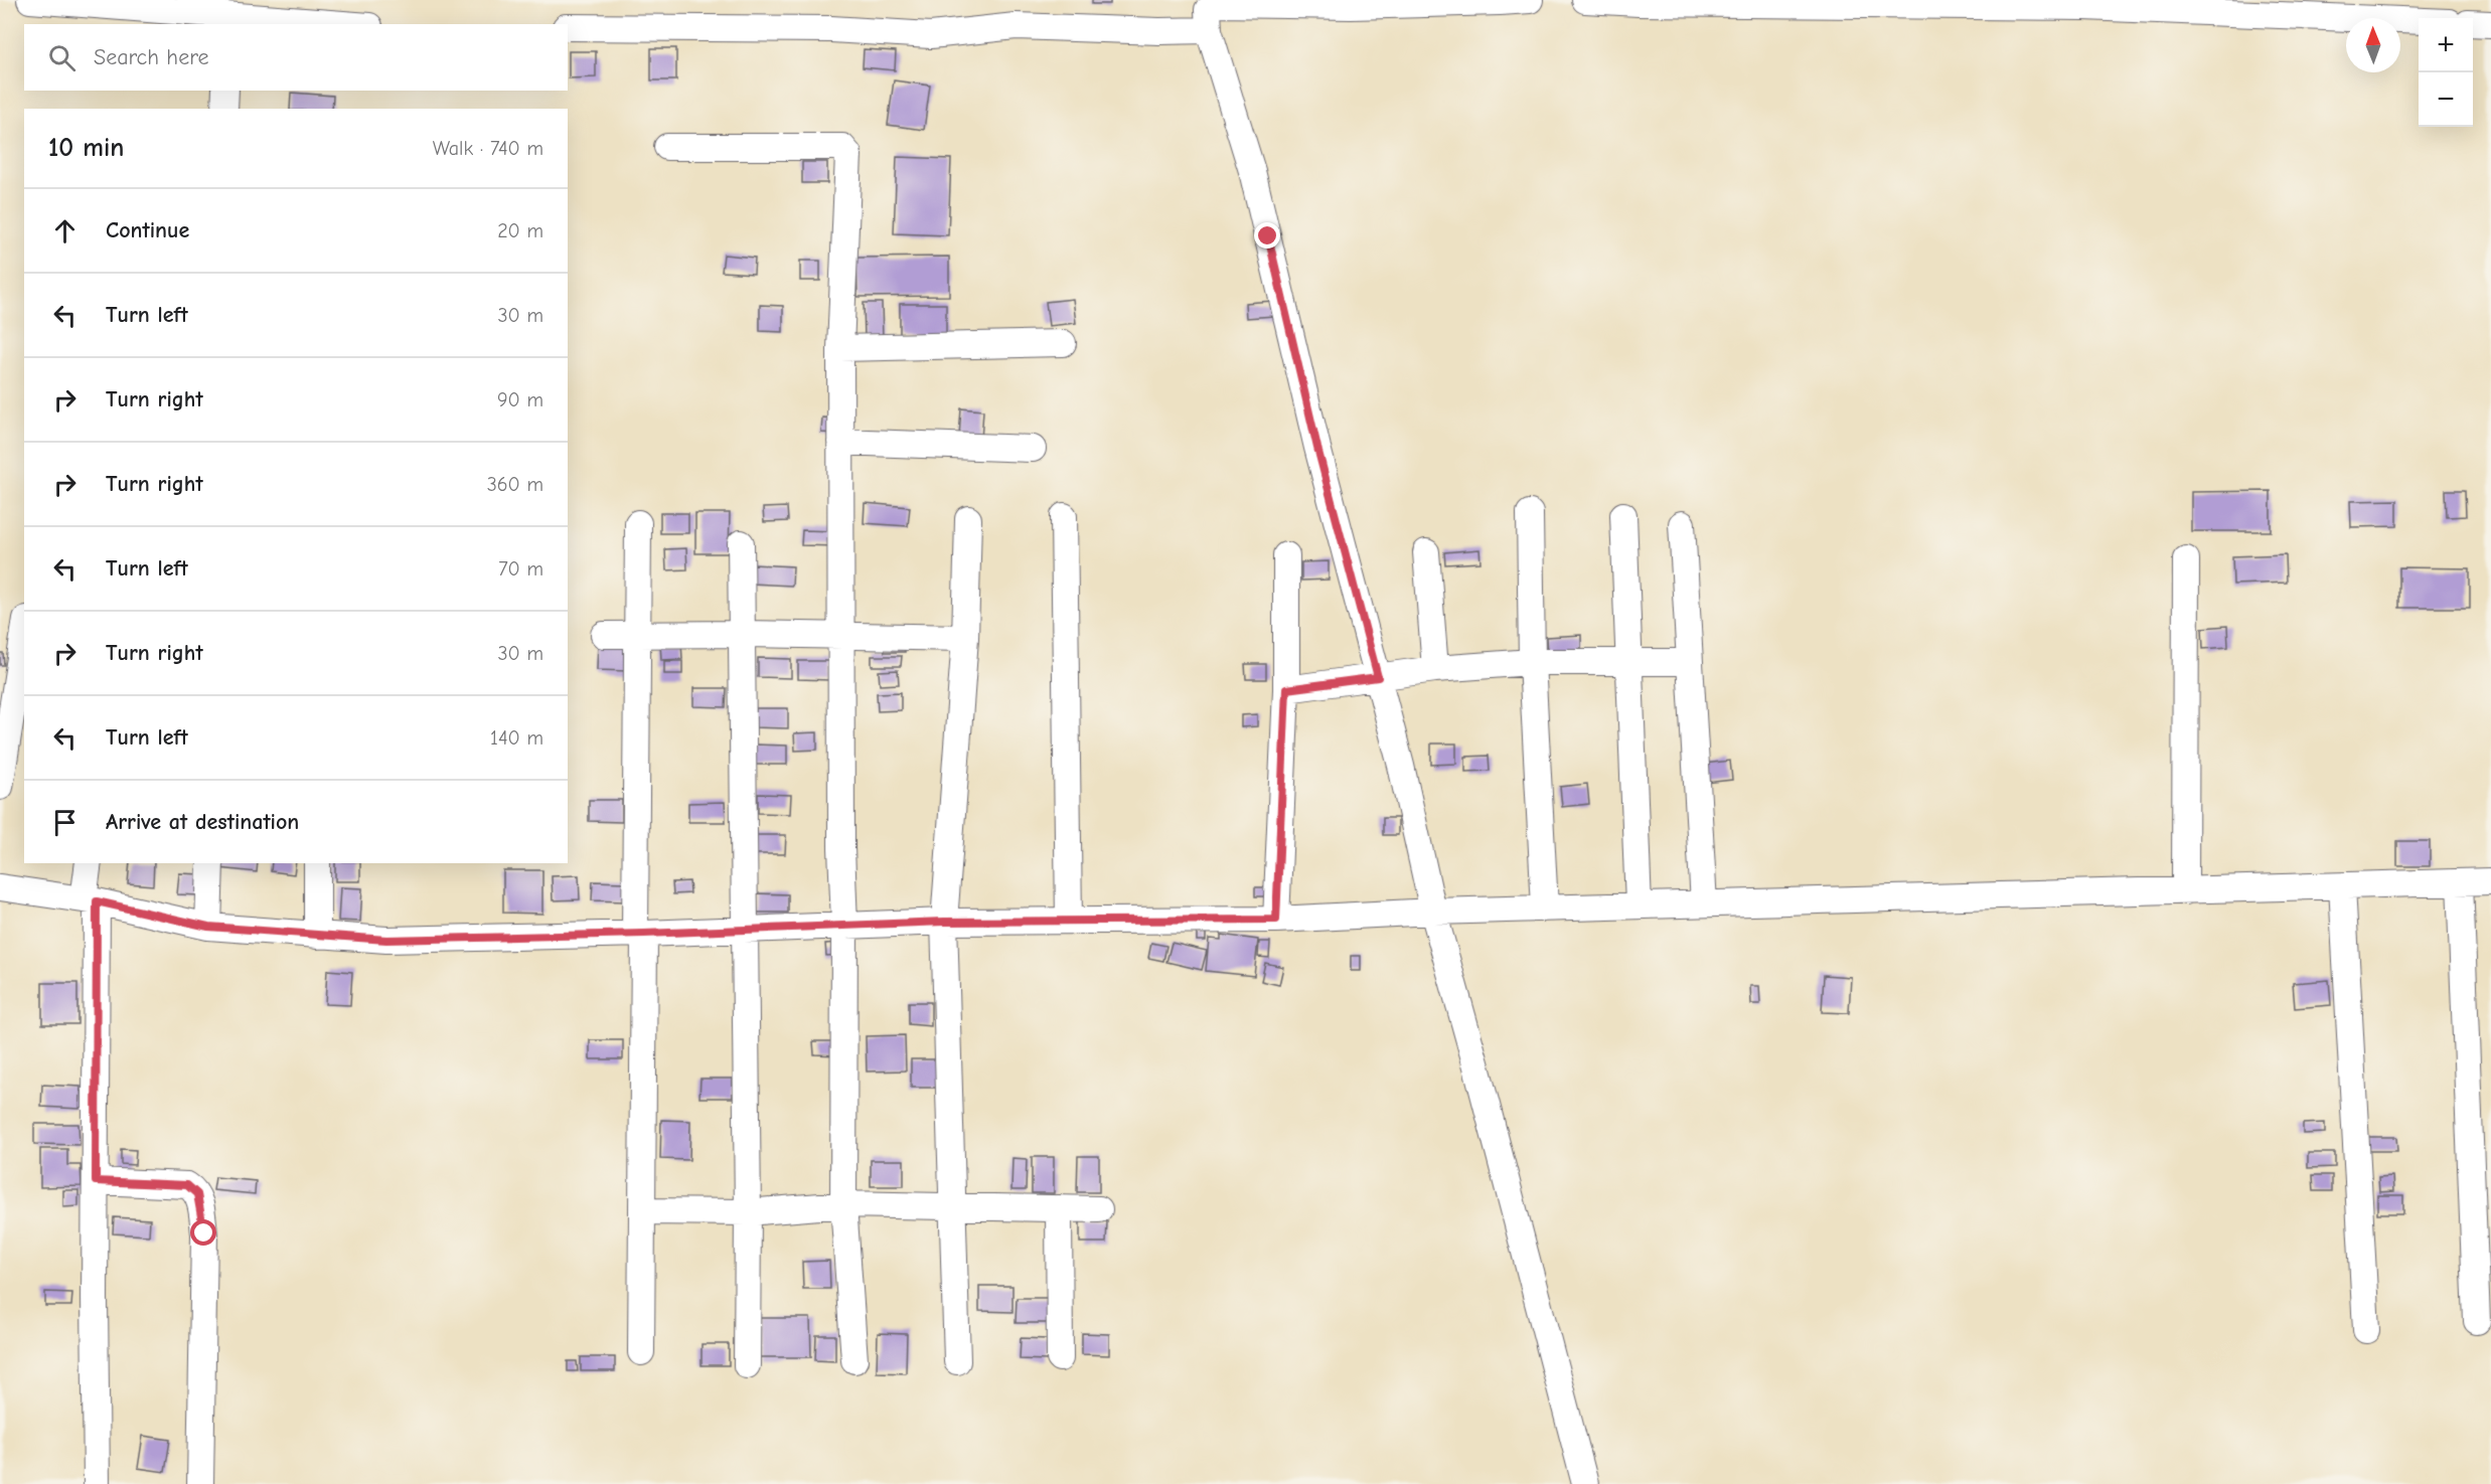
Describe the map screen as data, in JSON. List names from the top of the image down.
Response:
{
  "north": "top",
  "page": {
    "map_buttons": ["+", "−"],
    "search": "Search here",
    "heading": ["10 min", "Walk · 740 m"],
    "list": [
      ["Continue", "20 m"],
      ["Turn left", "30 m"],
      ["Turn right", "90 m"],
      ["Turn right", "360 m"],
      ["Turn left", "70 m"],
      ["Turn right", "30 m"],
      ["Turn left", "140 m"],
      "Arrive at destination"
    ]
  }
}
